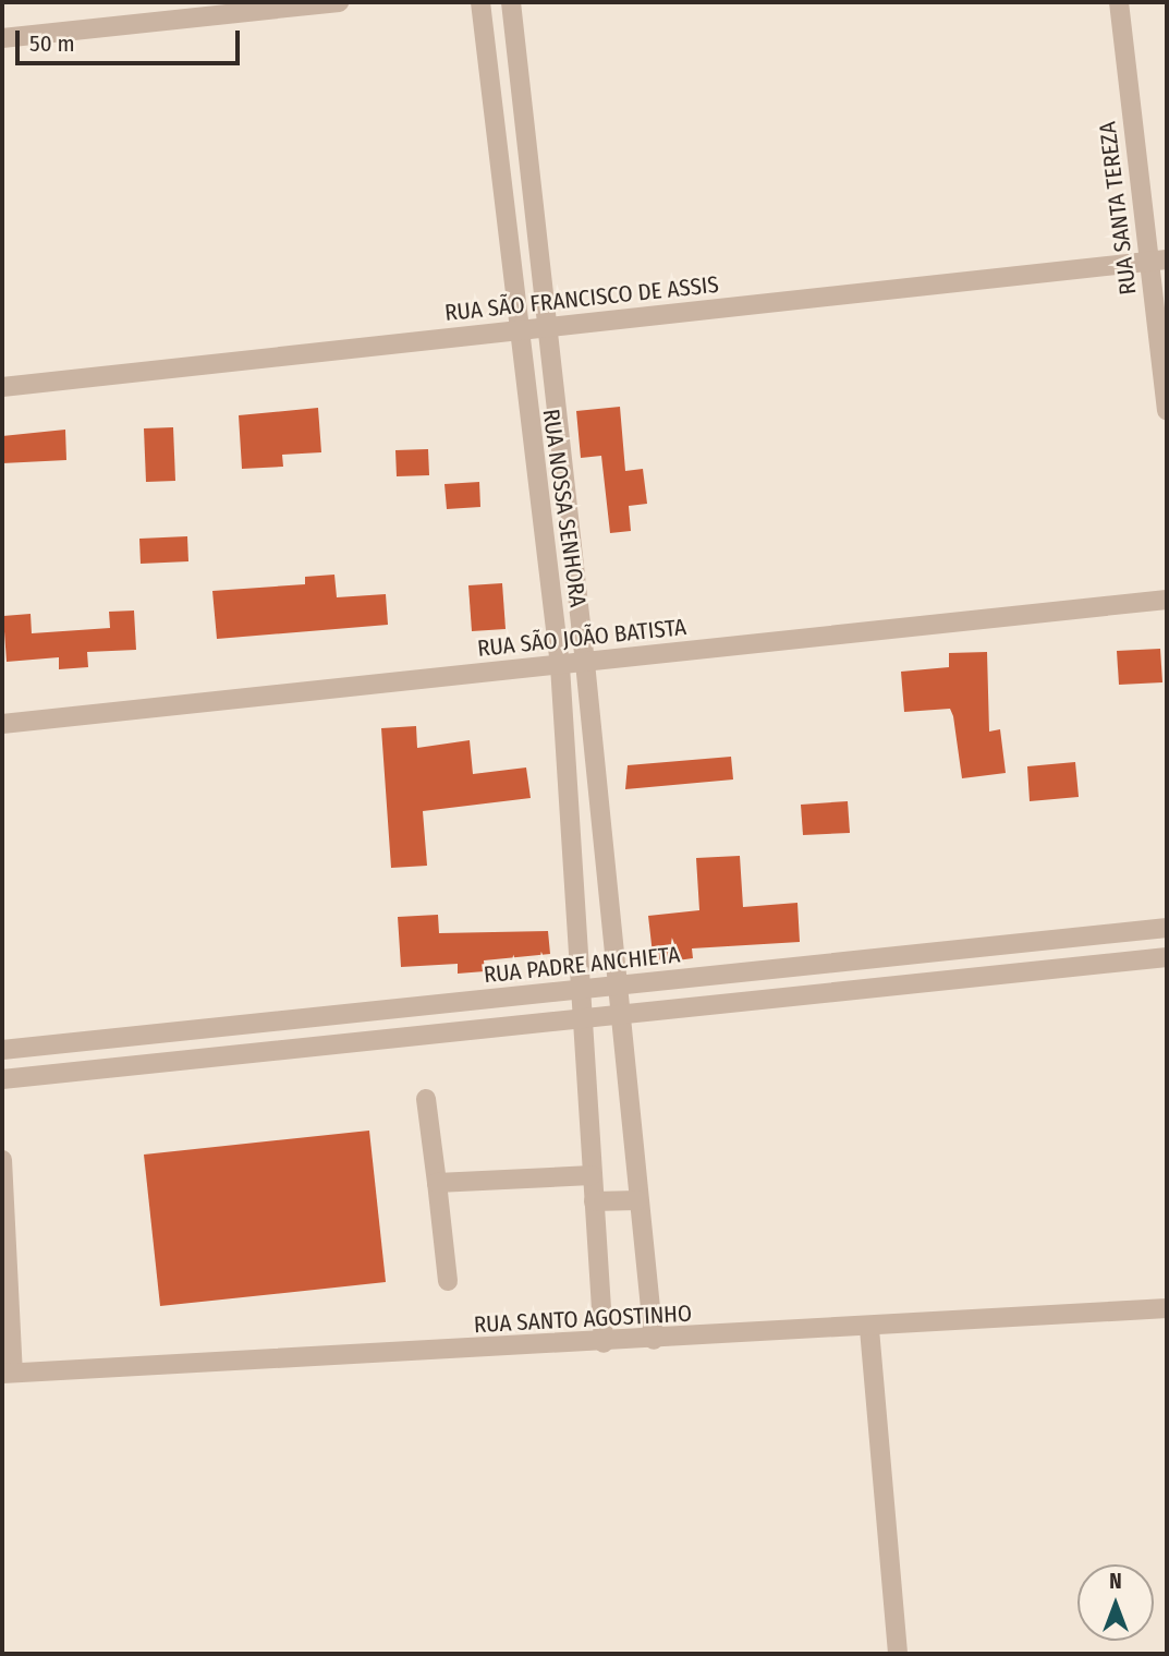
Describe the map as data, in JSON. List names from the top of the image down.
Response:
{
  "streets": {
    "street": [
      "RUA SANTA TEREZA",
      "RUA SÃO FRANCISCO DE ASSIS",
      "RUA NOSSA SENHORA",
      "RUA SÃO JOÃO BATISTA",
      "RUA PADRE ANCHIETA",
      "RUA SANTO AGOSTINHO"
    ]
  },
  "crossings": [
    ["RUA SANTA TEREZA", "RUA SÃO FRANCISCO DE ASSIS"],
    ["RUA SÃO FRANCISCO DE ASSIS", "RUA NOSSA SENHORA"],
    ["RUA NOSSA SENHORA", "RUA SÃO JOÃO BATISTA"],
    ["RUA NOSSA SENHORA", "RUA PADRE ANCHIETA"],
    ["RUA NOSSA SENHORA", "RUA SANTO AGOSTINHO"]
  ],
  "scale_bar": "50 m",
  "north": "top"
}
